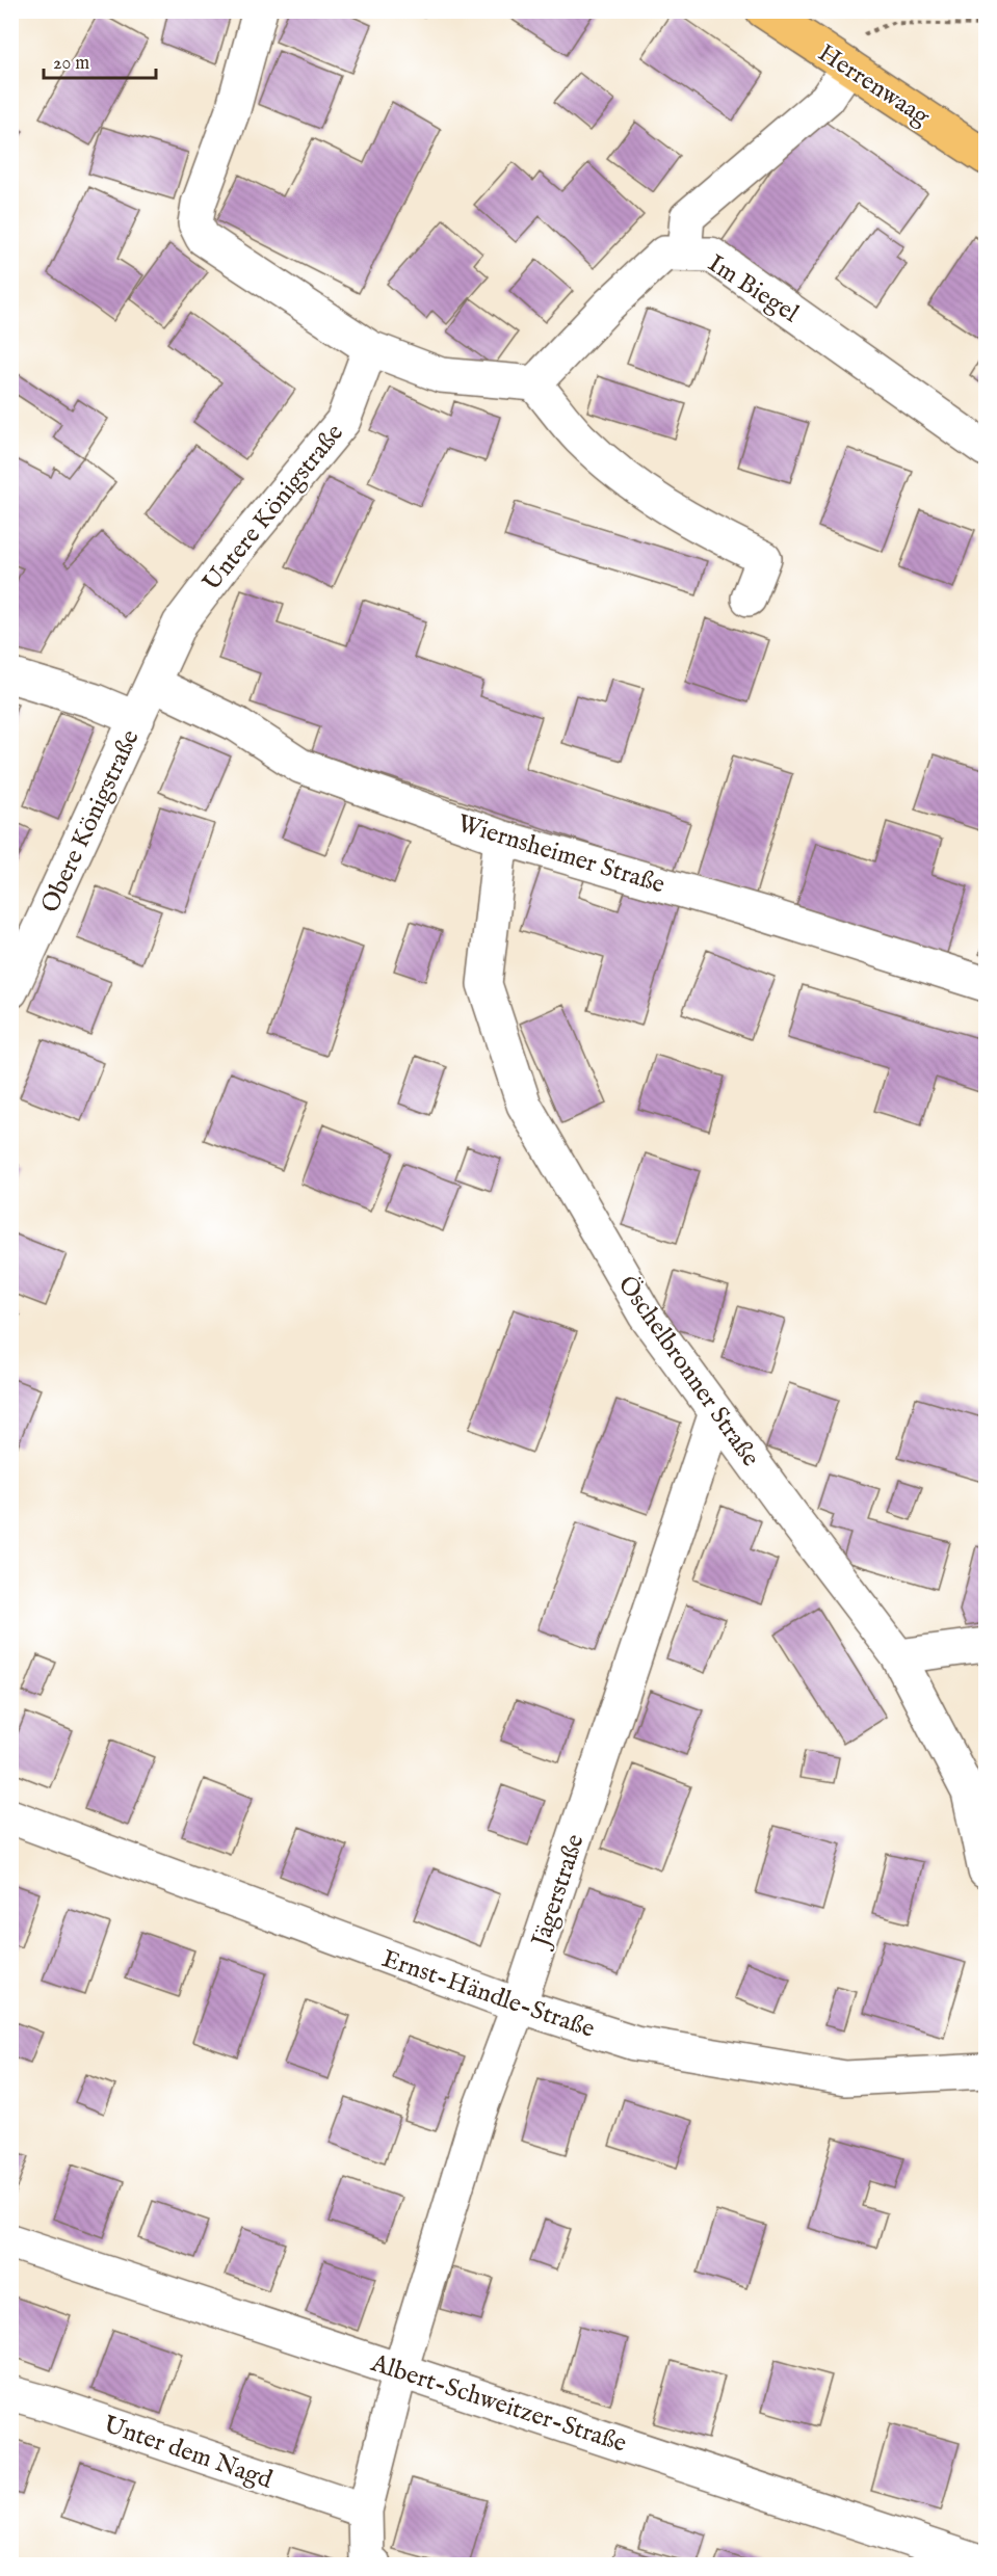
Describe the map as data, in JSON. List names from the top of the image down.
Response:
{
  "streets": {
    "main road": ["Herrenwaag"],
    "street": [
      "Im Biegel",
      "Untere Königstraße",
      "Obere Königstraße",
      "Wiernsheimer Straße",
      "Öschelbronner Straße",
      "Jägerstraße",
      "Ernst-Händle-Straße",
      "Albert-Schweitzer-Straße",
      "Unter dem Nagd"
    ]
  },
  "crossings": [
    ["Untere Königstraße", "Obere Königstraße"],
    ["Untere Königstraße", "Wiernsheimer Straße"],
    ["Wiernsheimer Straße", "Öschelbronner Straße"],
    ["Öschelbronner Straße", "Jägerstraße"],
    ["Jägerstraße", "Ernst-Händle-Straße"],
    ["Jägerstraße", "Albert-Schweitzer-Straße"]
  ],
  "scale_bar": "20 m"
}
